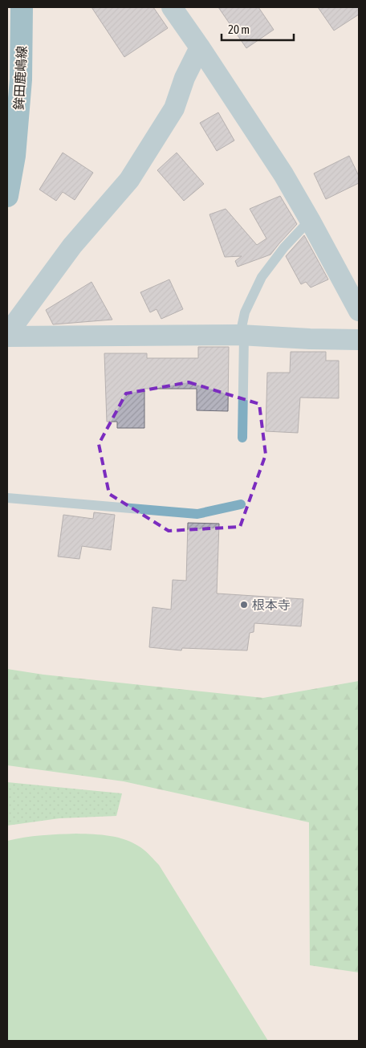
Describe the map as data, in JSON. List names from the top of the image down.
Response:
{
  "streets": {
    "main road": ["鉾田鹿嶋線"]
  },
  "places": ["根本寺"],
  "scale_bar": "20 m"
}
